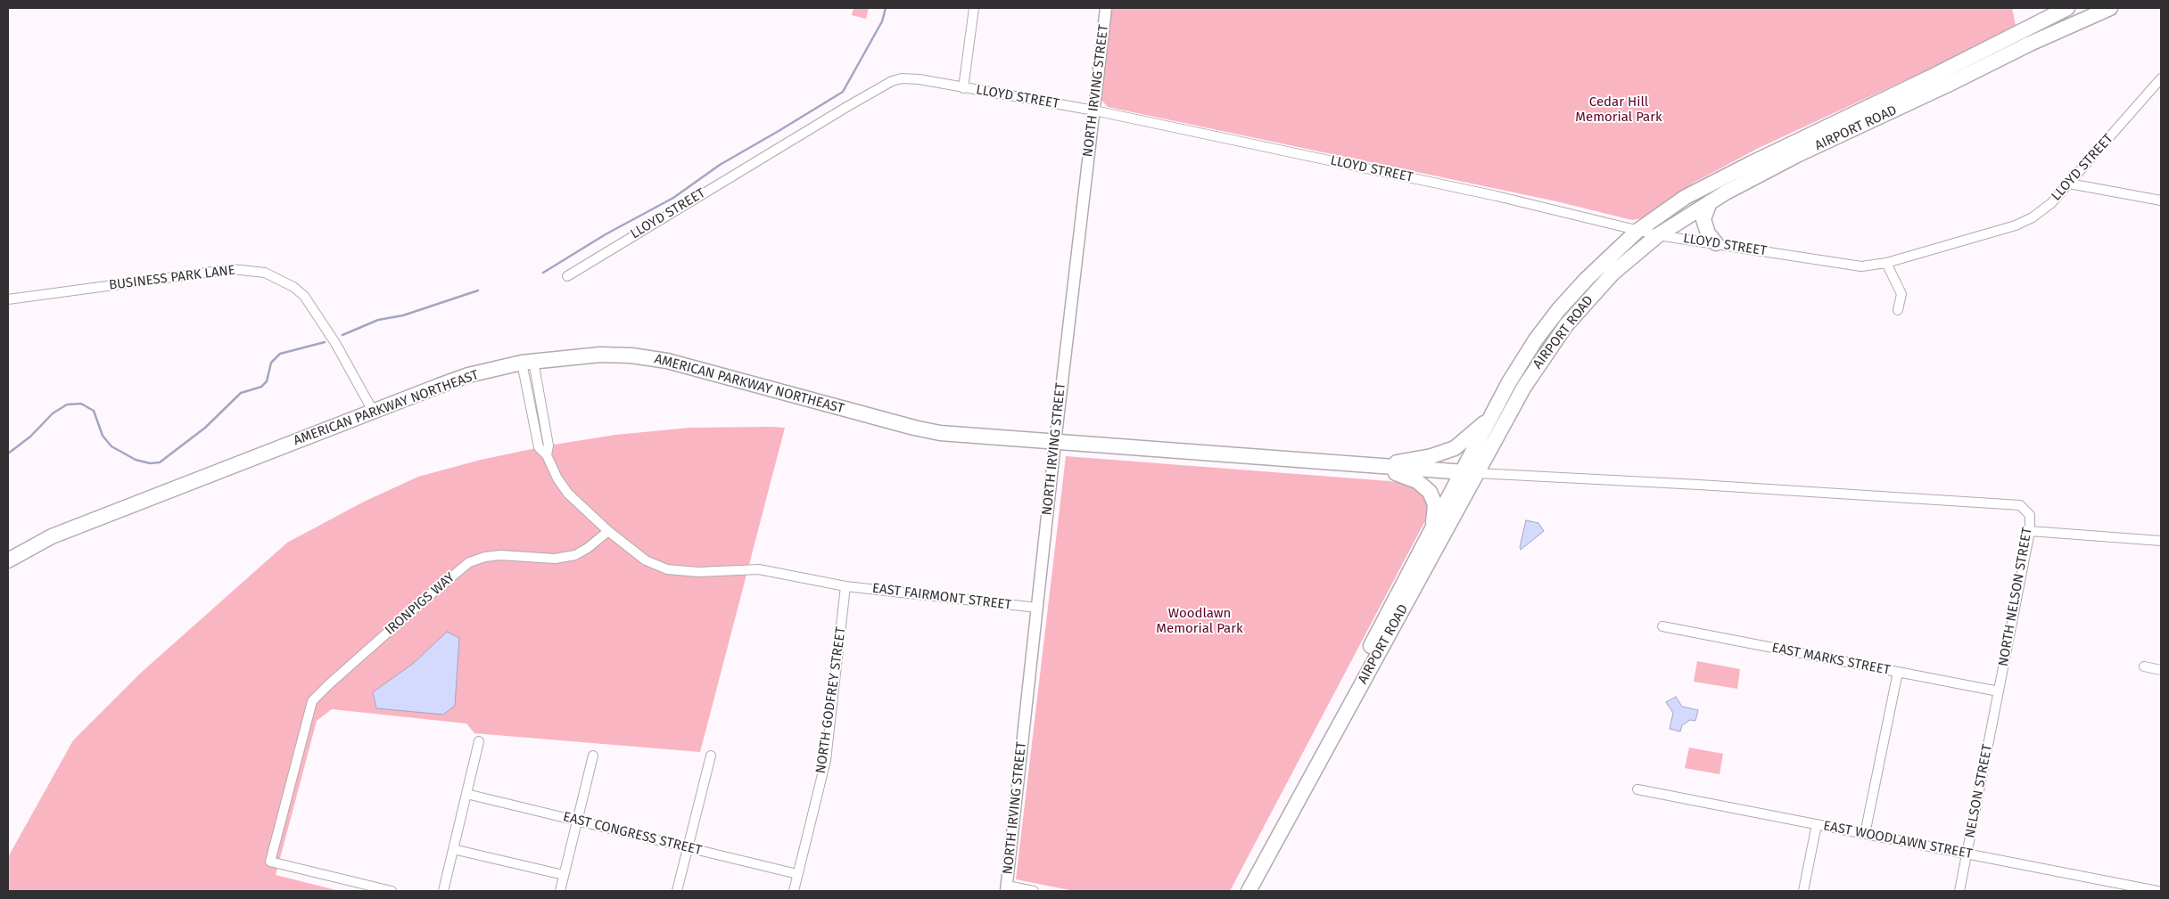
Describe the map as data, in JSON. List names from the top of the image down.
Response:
{
  "streets": {
    "main road": ["AIRPORT ROAD", "AMERICAN PARKWAY NORTHEAST"],
    "street": [
      "NORTH IRVING STREET",
      "LLOYD STREET",
      "BUSINESS PARK LANE",
      "EAST FAIRMONT STREET",
      "NORTH NELSON STREET",
      "IRONPIGS WAY",
      "EAST MARKS STREET",
      "NORTH GODFREY STREET",
      "NELSON STREET",
      "EAST CONGRESS STREET",
      "EAST WOODLAWN STREET"
    ]
  },
  "crossings": [
    ["NORTH IRVING STREET", "LLOYD STREET"],
    ["NORTH IRVING STREET", "AMERICAN PARKWAY NORTHEAST"],
    ["NORTH IRVING STREET", "EAST FAIRMONT STREET"],
    ["LLOYD STREET", "AIRPORT ROAD"],
    ["AIRPORT ROAD", "NORTH NELSON STREET"],
    ["BUSINESS PARK LANE", "AMERICAN PARKWAY NORTHEAST"],
    ["EAST FAIRMONT STREET", "IRONPIGS WAY"],
    ["EAST FAIRMONT STREET", "NORTH GODFREY STREET"],
    ["NORTH NELSON STREET", "EAST MARKS STREET"],
    ["NORTH NELSON STREET", "NELSON STREET"],
    ["EAST MARKS STREET", "NELSON STREET"],
    ["NORTH GODFREY STREET", "EAST CONGRESS STREET"],
    ["NELSON STREET", "EAST WOODLAWN STREET"]
  ],
  "parks": ["Cedar Hill Memorial Park", "Woodlawn Memorial Park"]
}
